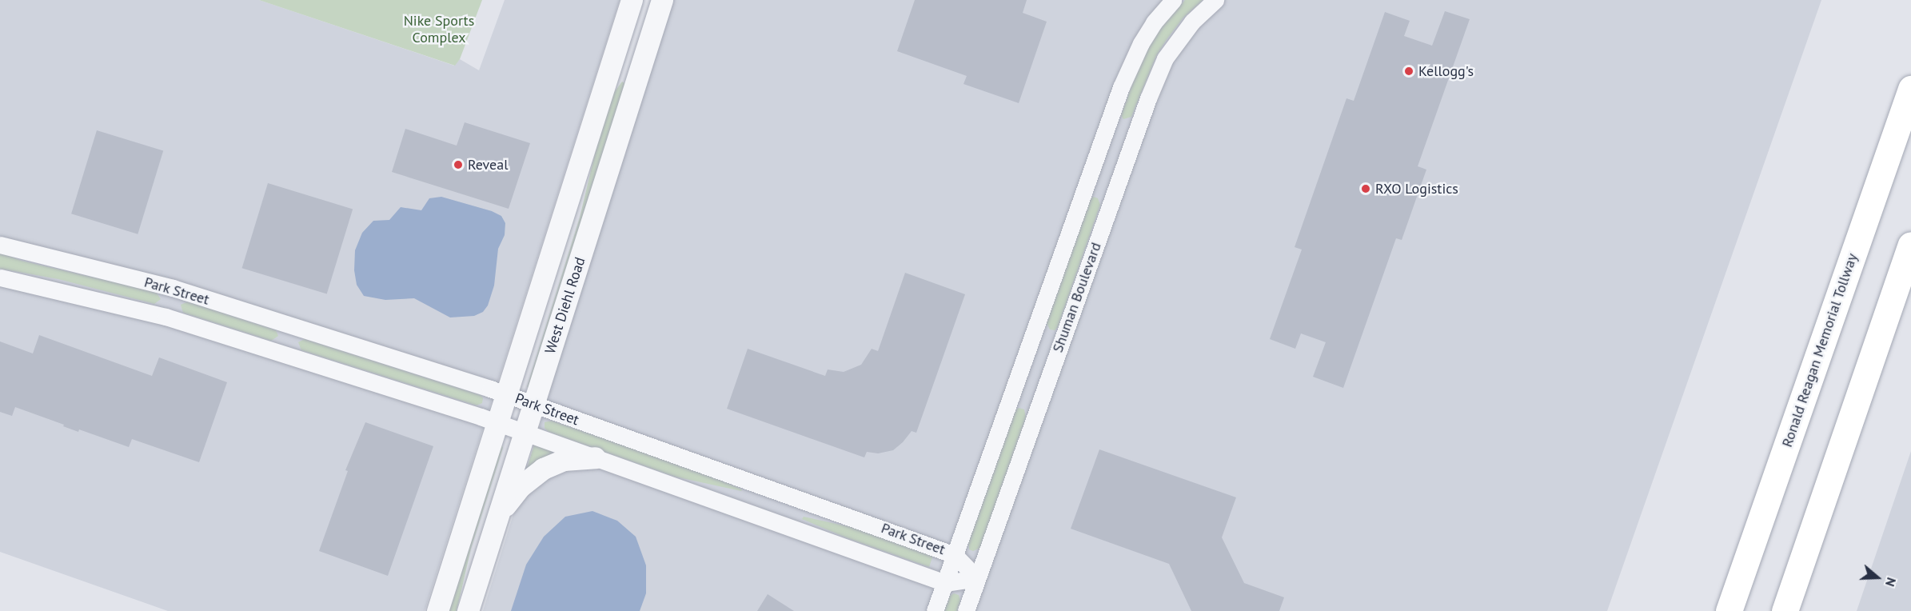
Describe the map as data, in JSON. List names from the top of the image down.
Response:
{
  "streets": {
    "highway": ["Ronald Reagan Memorial Tollway"],
    "street": ["Park Street", "Shuman Boulevard", "West Diehl Road"]
  },
  "crossings": [
    ["Park Street", "Shuman Boulevard"],
    ["Park Street", "West Diehl Road"]
  ],
  "parks": ["Nike Sports Complex"],
  "places": ["Kellogg's", "Reveal", "RXO Logistics"],
  "north": "right"
}
